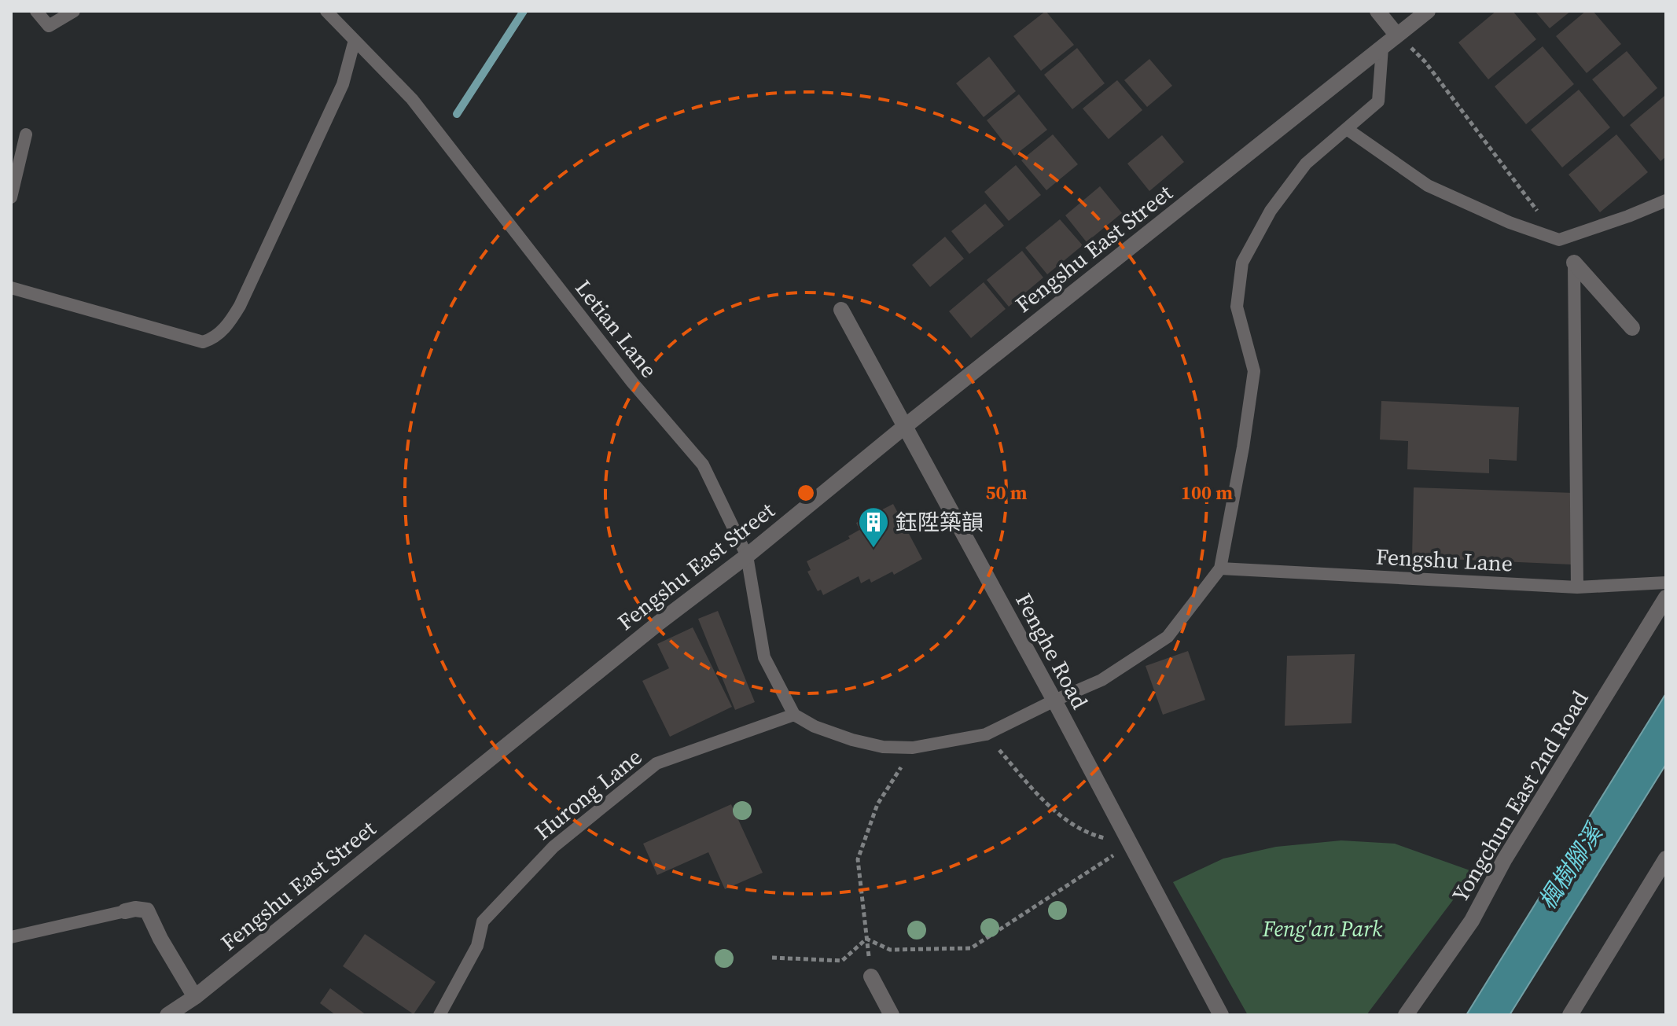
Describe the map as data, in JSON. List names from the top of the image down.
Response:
{
  "streets": {
    "street": ["Fengshu East Street", "Fenghe Road", "Yongchun East 2nd Road"],
    "lane": ["Letian Lane", "Fengshu Lane", "Hurong Lane"]
  },
  "crossings": [
    ["Fengshu East Street", "Letian Lane"],
    ["Fengshu East Street", "Fenghe Road"],
    ["Letian Lane", "Hurong Lane"]
  ],
  "water": ["楓樹腳溪"],
  "parks": ["Feng'an Park"],
  "places": {
    "building": ["鈺陞築韻"]
  },
  "rings": ["50 m", "100 m"]
}
